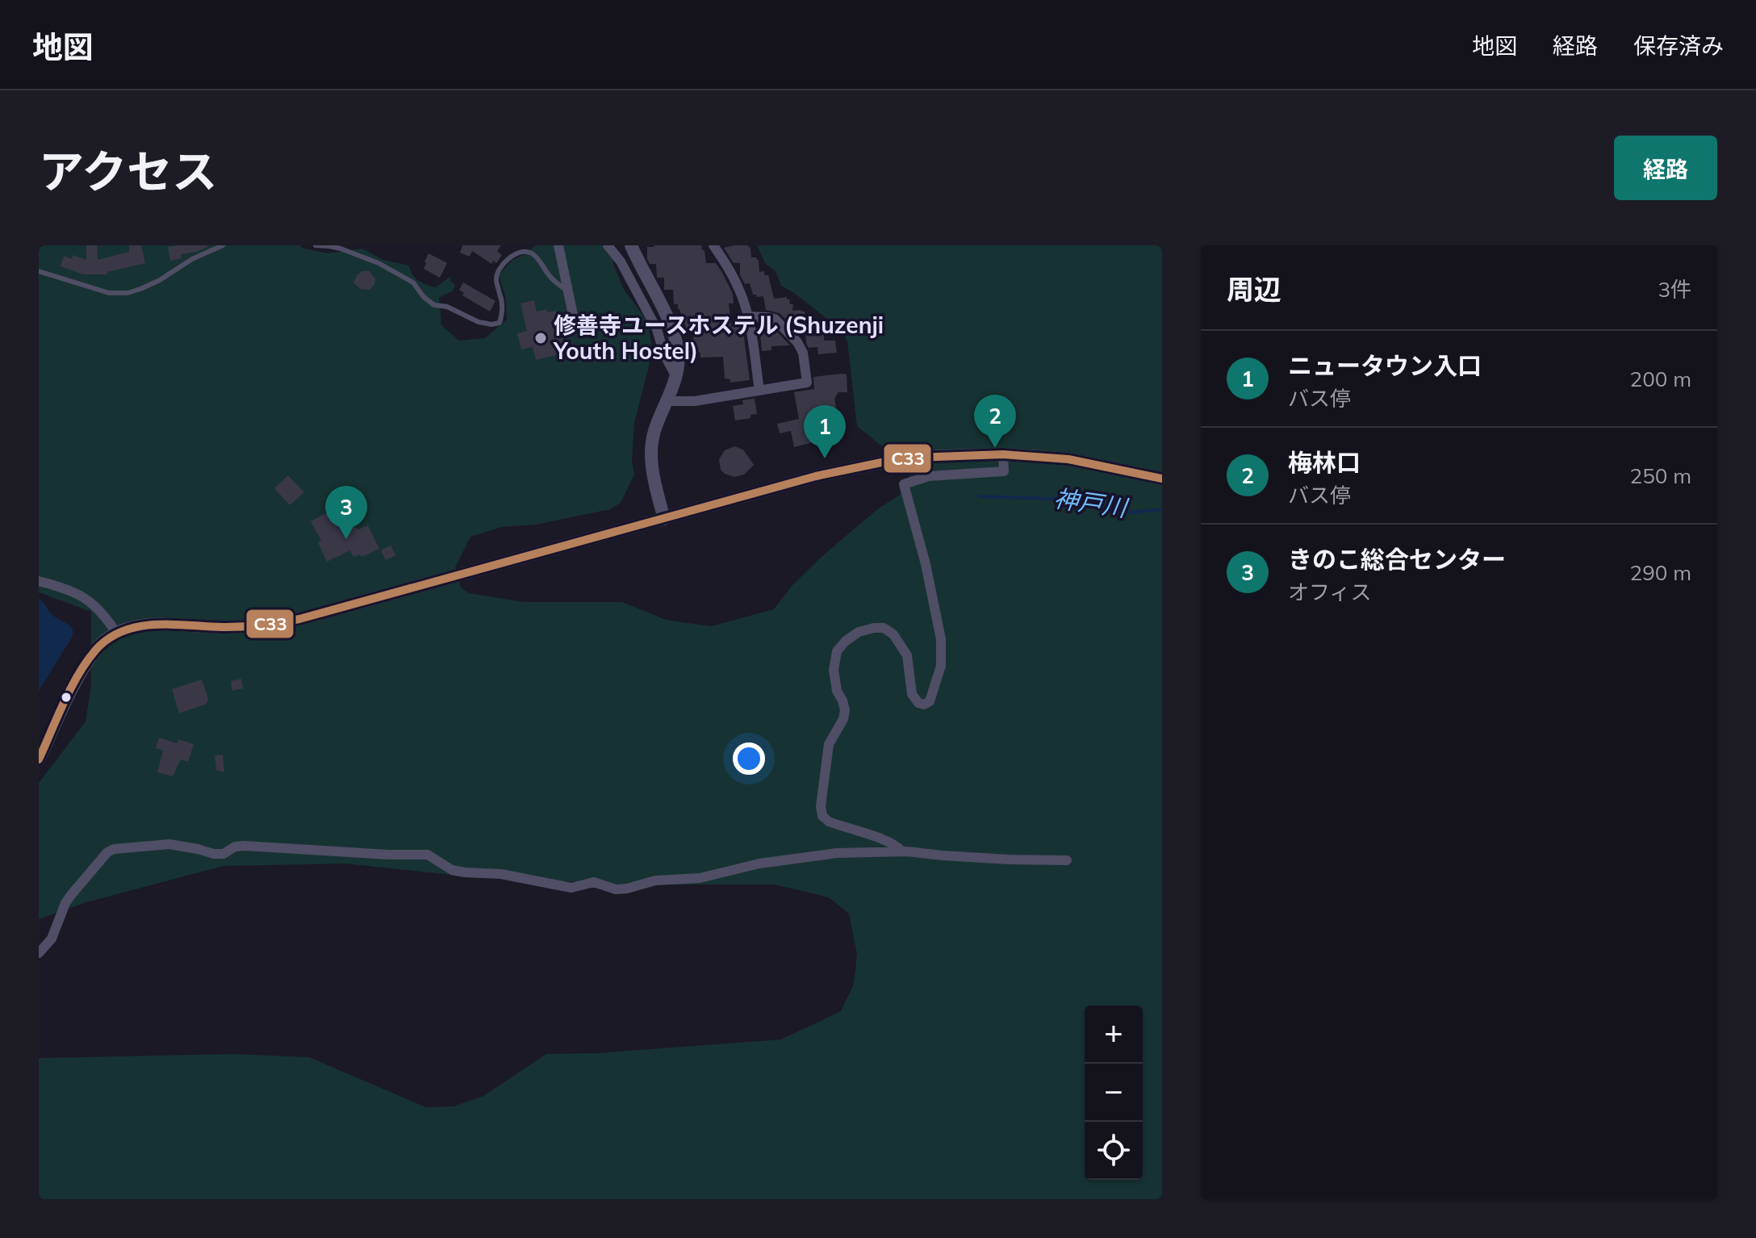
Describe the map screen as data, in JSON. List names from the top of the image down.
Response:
{
  "water": ["神戸川"],
  "places": ["修善寺ユースホステル (Shuzenji Youth Hostel)"],
  "lines": ["transit line C33"],
  "page": {
    "header": "地図",
    "nav": ["地図", "経路", "保存済み"],
    "title": "アクセス",
    "buttons": "経路",
    "heading": ["周辺", "3件"],
    "list": [
      {
        "mark": "1",
        "name": "ニュータウン入口",
        "note": "バス停",
        "value": "200 m"
      },
      {
        "mark": "2",
        "name": "梅林口",
        "note": "バス停",
        "value": "250 m"
      },
      {
        "mark": "3",
        "name": "きのこ総合センター",
        "note": "オフィス",
        "value": "290 m"
      }
    ],
    "pins": ["2", "1", "3"],
    "map_buttons": ["+", "−"]
  }
}
